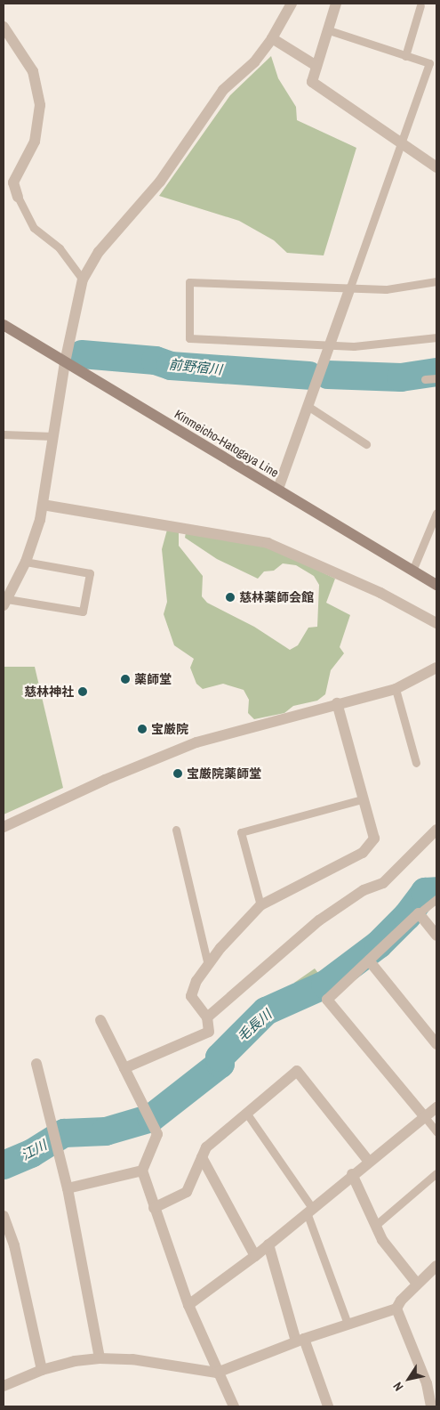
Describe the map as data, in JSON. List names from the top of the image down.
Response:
{
  "streets": {
    "main road": ["Kinmeicho-Hatogaya Line"]
  },
  "water": ["前野宿川", "毛長川", "江川"],
  "places": [
    "慈林薬師会館",
    "薬師堂",
    "慈林神社",
    "宝厳院",
    "宝厳院薬師堂"
  ],
  "north": "bottom left"
}
